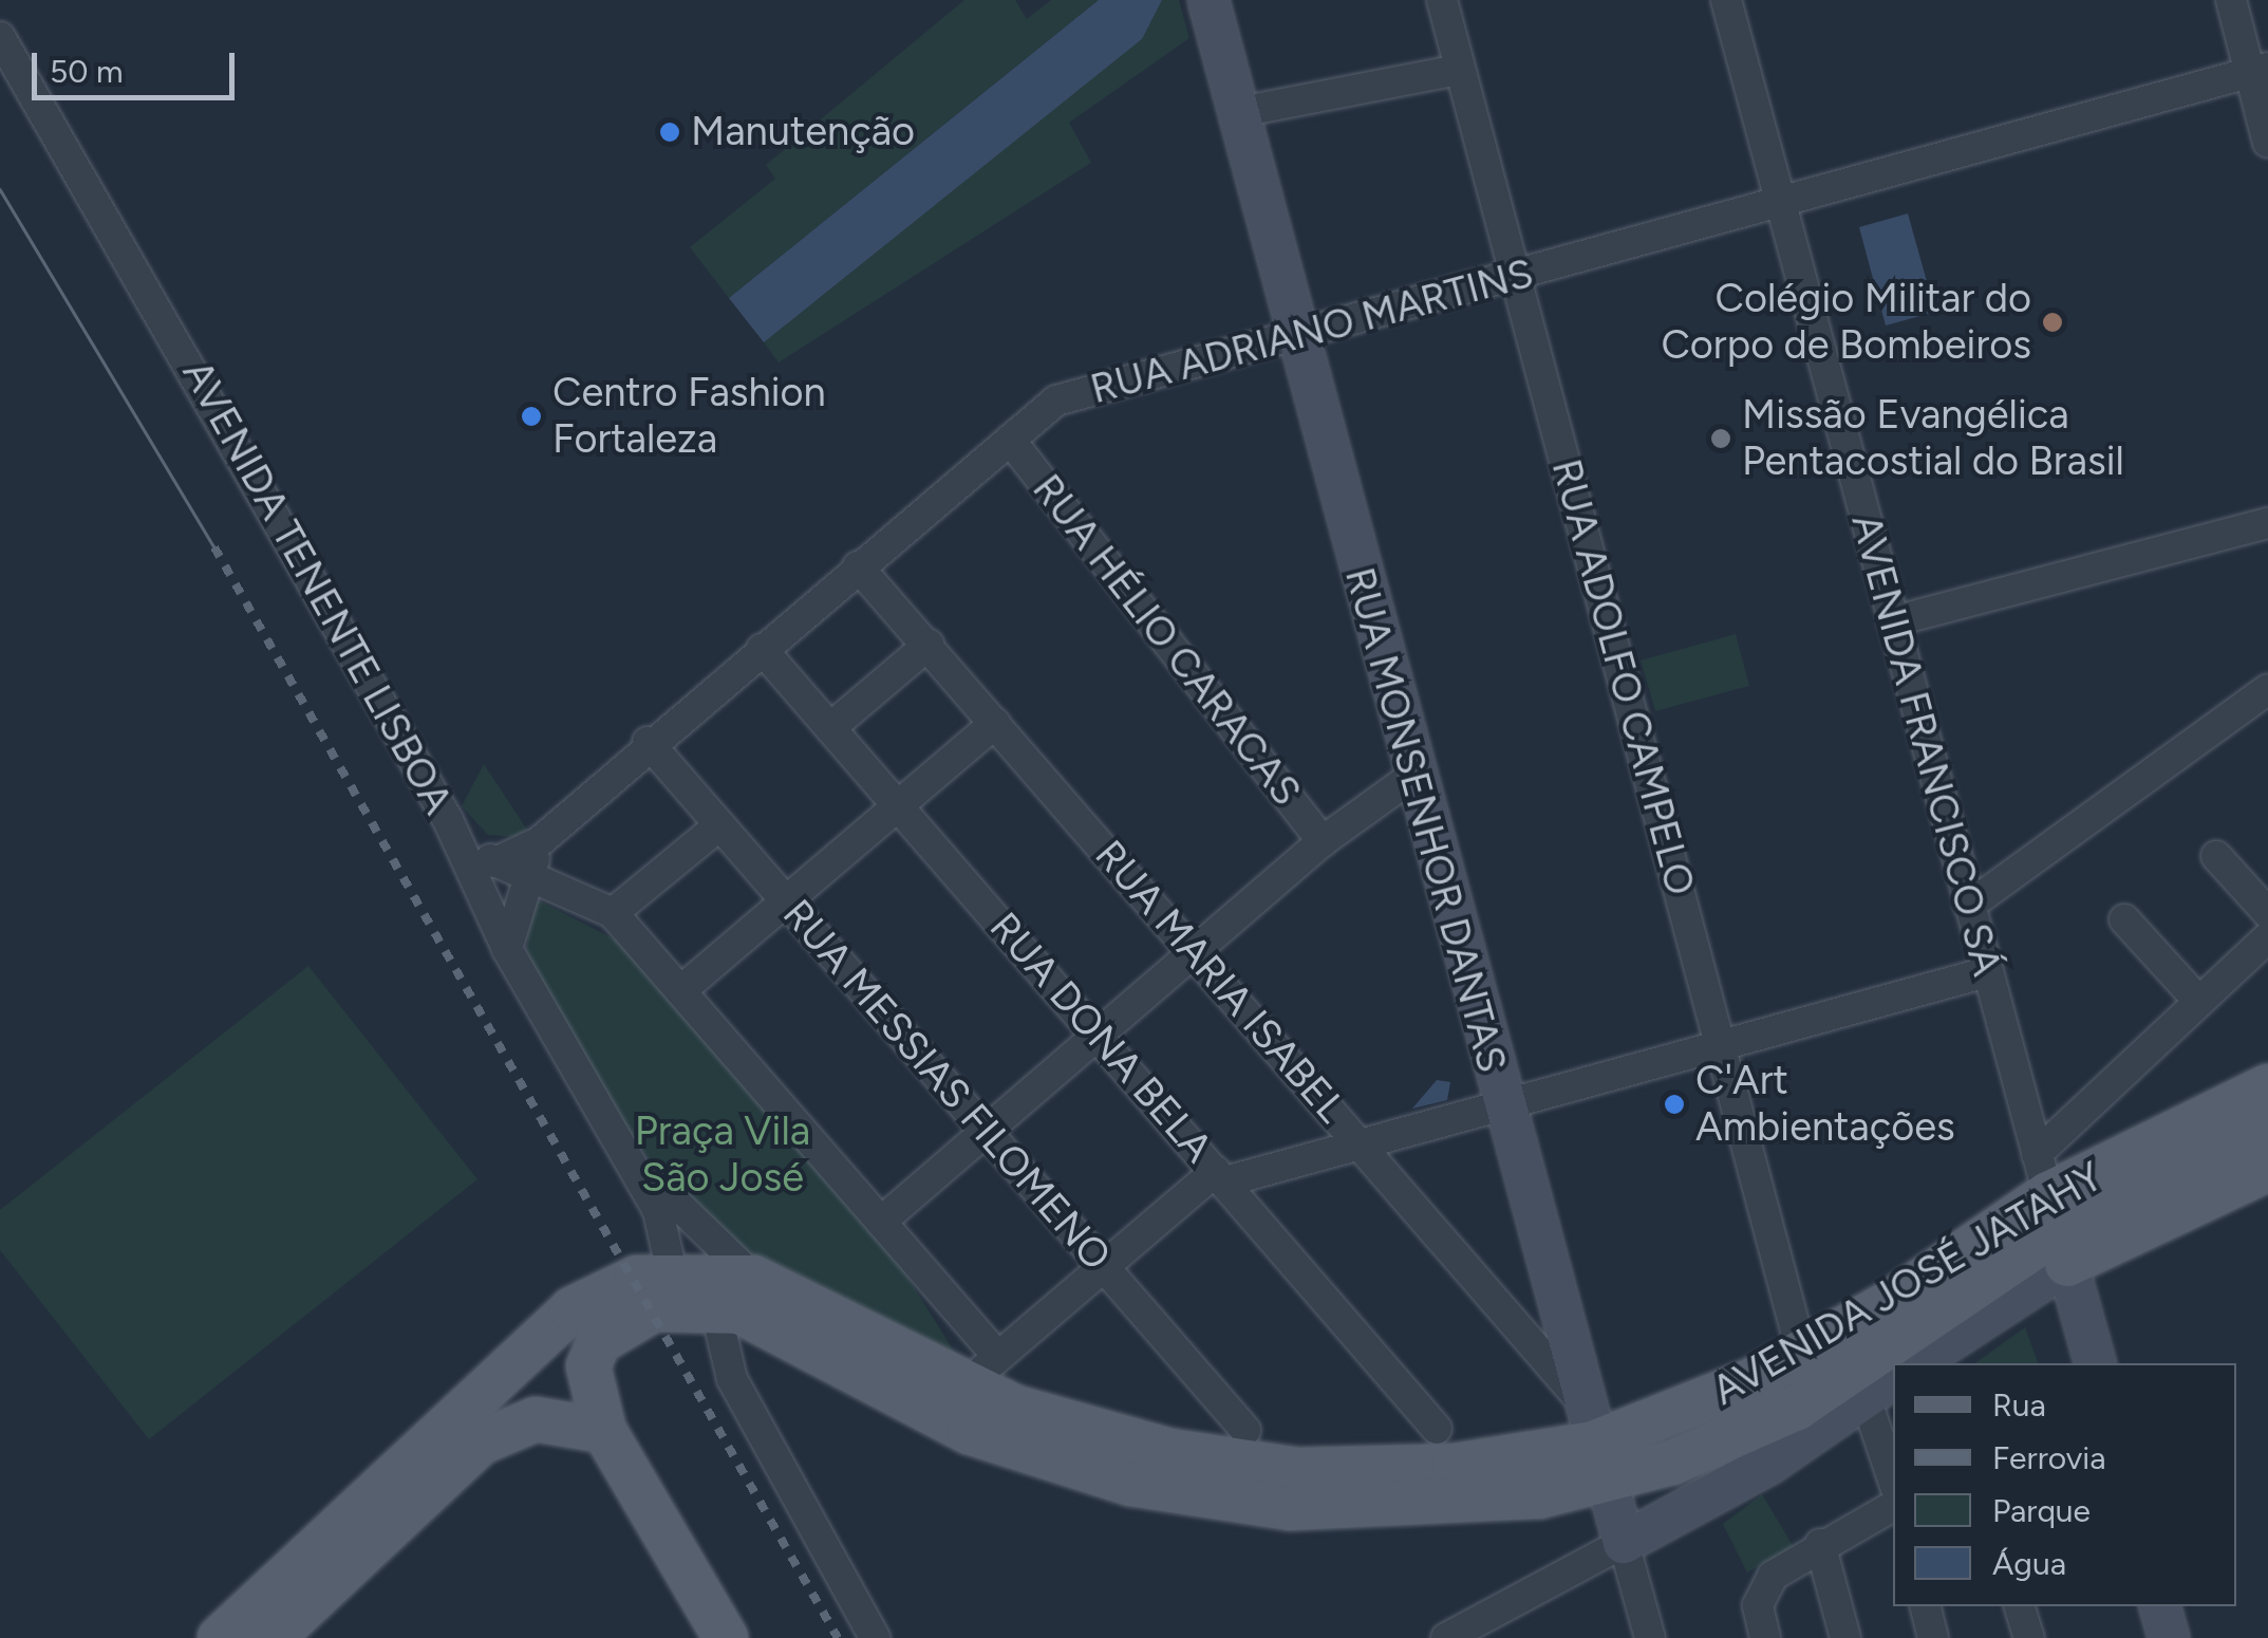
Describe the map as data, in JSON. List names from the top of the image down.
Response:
{
  "streets": {
    "main road": ["AVENIDA FRANCISCO SÁ", "RUA MONSENHOR DANTAS", "AVENIDA JOSÉ JATAHY"],
    "street": [
      "RUA ADRIANO MARTINS",
      "AVENIDA TENENTE LISBOA",
      "RUA HÉLIO CARACAS",
      "RUA ADOLFO CAMPELO",
      "RUA MARIA ISABEL",
      "RUA DONA BELA",
      "RUA MESSIAS FILOMENO"
    ]
  },
  "crossings": [
    ["RUA ADRIANO MARTINS", "RUA HÉLIO CARACAS"],
    ["RUA ADRIANO MARTINS", "RUA ADOLFO CAMPELO"],
    ["RUA ADRIANO MARTINS", "AVENIDA FRANCISCO SÁ"],
    ["RUA ADRIANO MARTINS", "RUA MONSENHOR DANTAS"],
    ["RUA ADRIANO MARTINS", "RUA MARIA ISABEL"],
    ["RUA ADRIANO MARTINS", "RUA DONA BELA"],
    ["RUA ADRIANO MARTINS", "RUA MESSIAS FILOMENO"],
    ["AVENIDA TENENTE LISBOA", "AVENIDA JOSÉ JATAHY"],
    ["RUA ADOLFO CAMPELO", "AVENIDA JOSÉ JATAHY"],
    ["AVENIDA FRANCISCO SÁ", "AVENIDA JOSÉ JATAHY"],
    ["RUA MONSENHOR DANTAS", "RUA MARIA ISABEL"],
    ["RUA MONSENHOR DANTAS", "AVENIDA JOSÉ JATAHY"]
  ],
  "parks": ["Praça Vila São José"],
  "places": [
    "Manutenção",
    "Colégio Militar do Corpo de Bombeiros",
    "Centro Fashion Fortaleza",
    "Missão Evangélica Pentacostial do Brasil",
    "C'Art Ambientações"
  ],
  "legend": [
    "Rua",
    "Ferrovia",
    "Parque",
    "Água"
  ],
  "scale_bar": "50 m"
}
